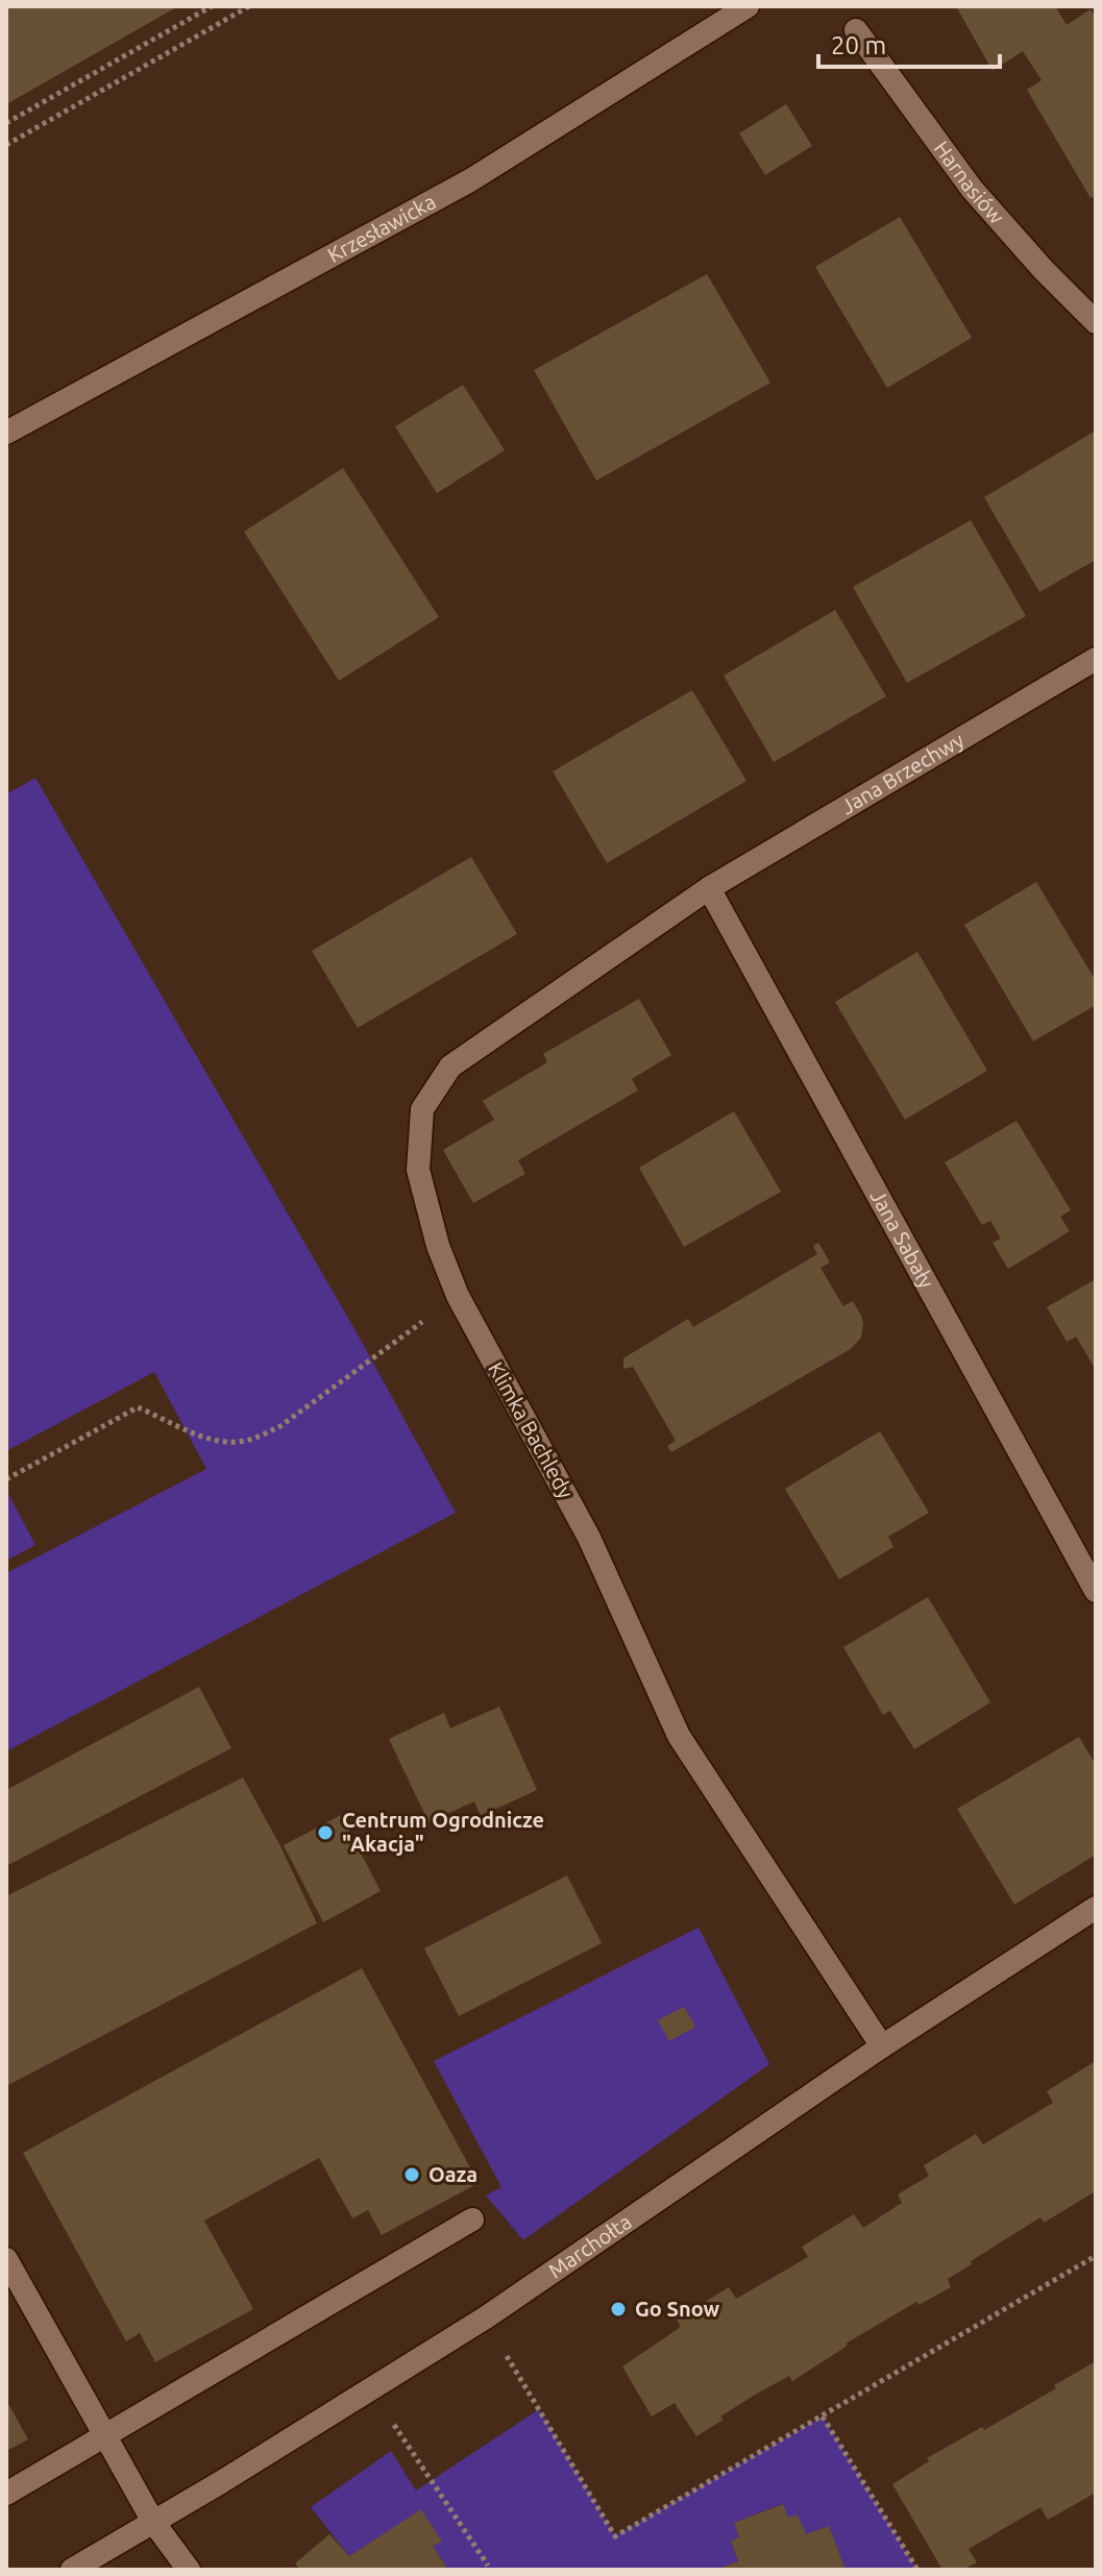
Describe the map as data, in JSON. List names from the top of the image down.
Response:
{
  "streets": {
    "street": [
      "Harnasiów",
      "Krzesławicka",
      "Jana Brzechwy",
      "Jana Sabały",
      "Klimka Bachledy",
      "Marchołta"
    ]
  },
  "crossings": [
    ["Jana Brzechwy", "Jana Sabały"],
    ["Jana Brzechwy", "Klimka Bachledy"],
    ["Jana Sabały", "Klimka Bachledy"],
    ["Klimka Bachledy", "Marchołta"]
  ],
  "places": ["Centrum Ogrodnicze \"Akacja\"", "Oaza", "Go Snow"],
  "scale_bar": "20 m"
}
